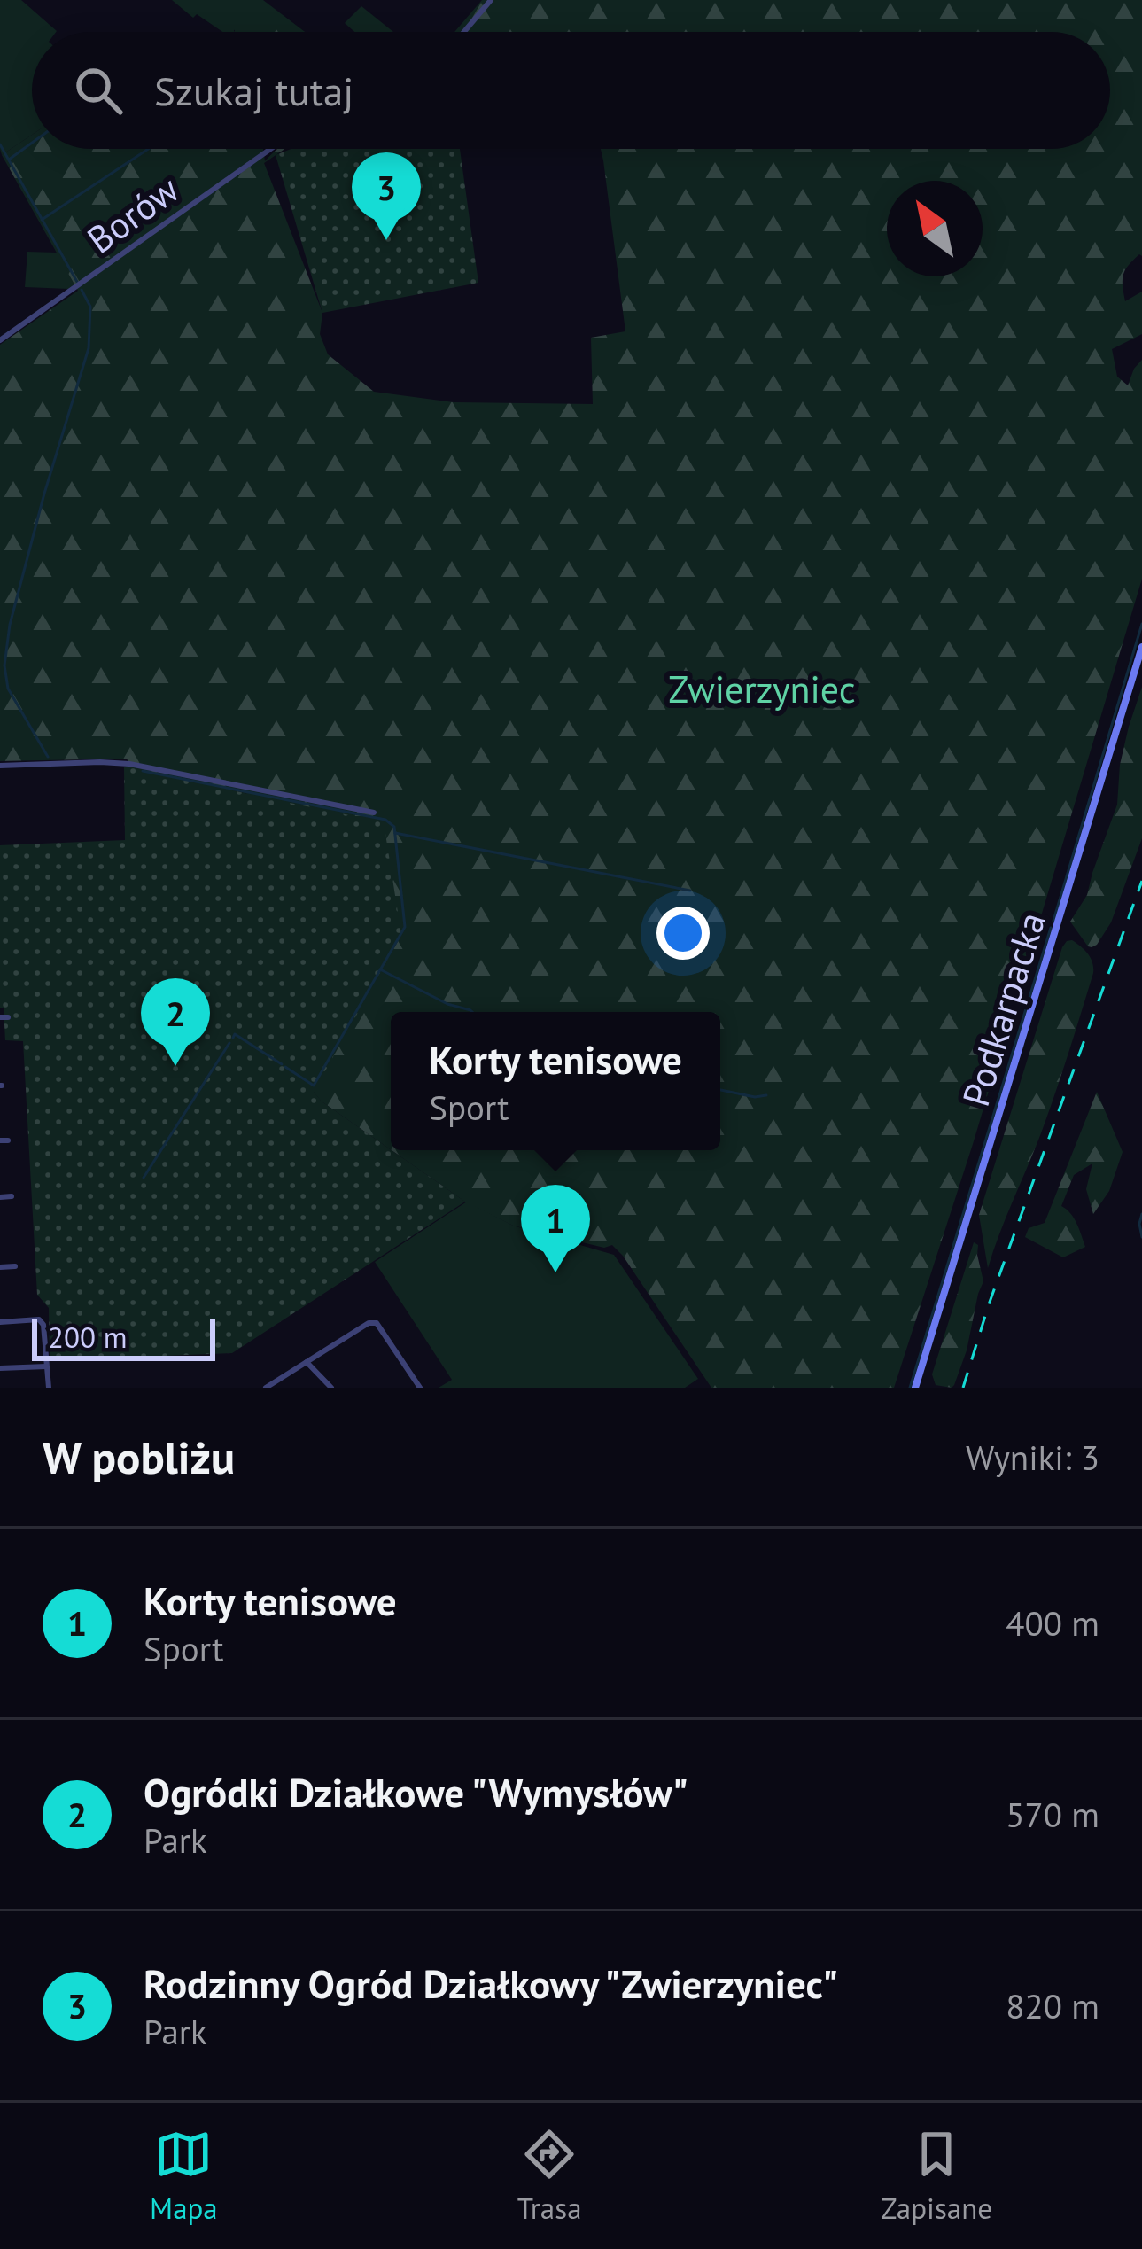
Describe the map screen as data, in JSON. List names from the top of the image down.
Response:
{
  "streets": {
    "main road": ["Podkarpacka"],
    "street": ["Borów"]
  },
  "parks": ["Zwierzyniec"],
  "scale_bar": "200 m",
  "north": "top left",
  "page": {
    "search": "Szukaj tutaj",
    "pins": ["3", "2", "1"],
    "popup": ["Korty tenisowe", "Sport"],
    "scale": "200 m",
    "heading": ["W pobliżu", "Wyniki: 3"],
    "list": [
      {
        "mark": "1",
        "name": "Korty tenisowe",
        "note": "Sport",
        "value": "400 m"
      },
      {
        "mark": "2",
        "name": "Ogródki Działkowe \"Wymysłów\"",
        "note": "Park",
        "value": "570 m"
      },
      {
        "mark": "3",
        "name": "Rodzinny Ogród Działkowy \"Zwierzyniec\"",
        "note": "Park",
        "value": "820 m"
      }
    ],
    "nav": ["Mapa", "Trasa", "Zapisane"]
  }
}
